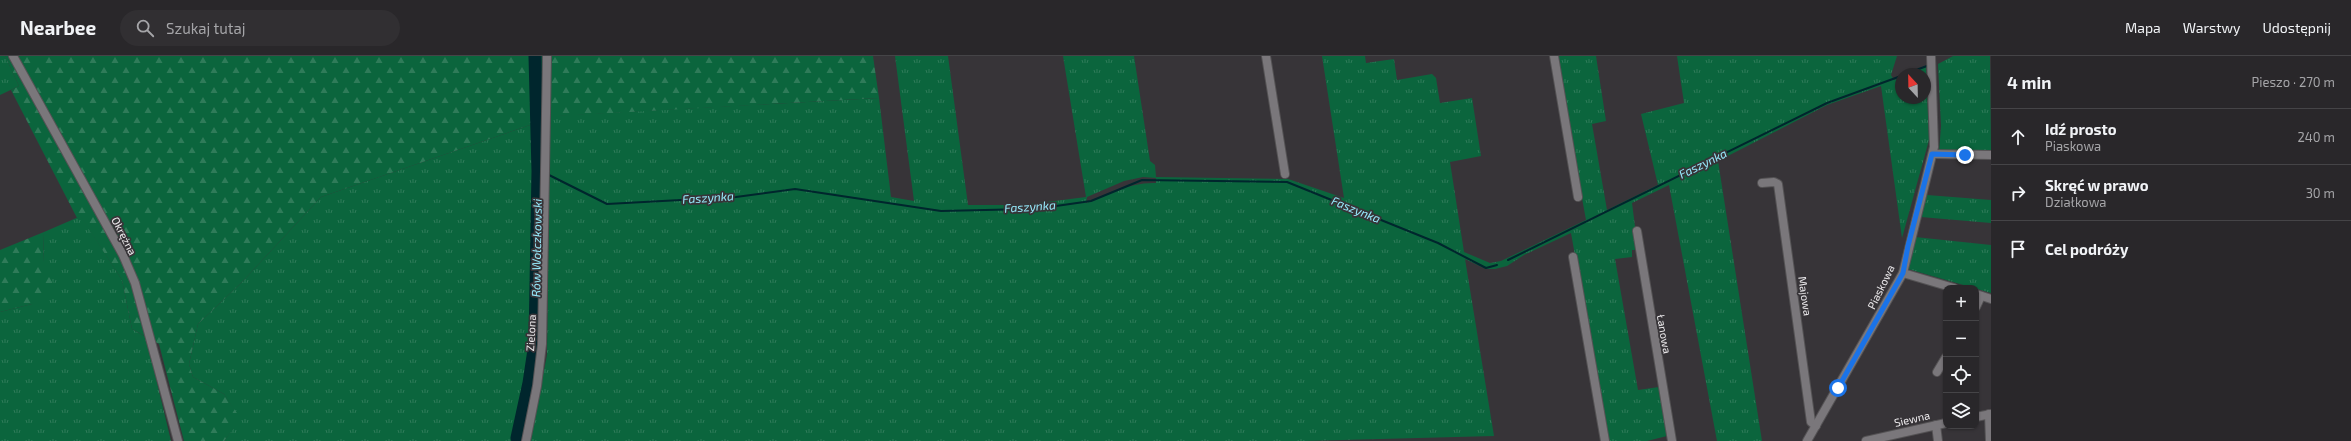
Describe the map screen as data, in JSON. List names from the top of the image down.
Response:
{
  "streets": {
    "street": [
      "Okrężna",
      "Piaskowa",
      "Majowa",
      "Zielona",
      "Łanowa",
      "Siewna"
    ]
  },
  "crossings": [
    ["Piaskowa", "Majowa"]
  ],
  "water": ["Faszynka", "Rów Wołczkowski"],
  "north": "top",
  "page": {
    "header": "Nearbee",
    "search": "Szukaj tutaj",
    "nav": ["Mapa", "Warstwy", "Udostępnij"],
    "heading": ["4 min", "Pieszo · 270 m"],
    "list": [
      ["Idź prosto", "Piaskowa", "240 m"],
      ["Skręć w prawo", "Działkowa", "30 m"],
      "Cel podróży"
    ],
    "map_buttons": ["+", "−"]
  }
}
